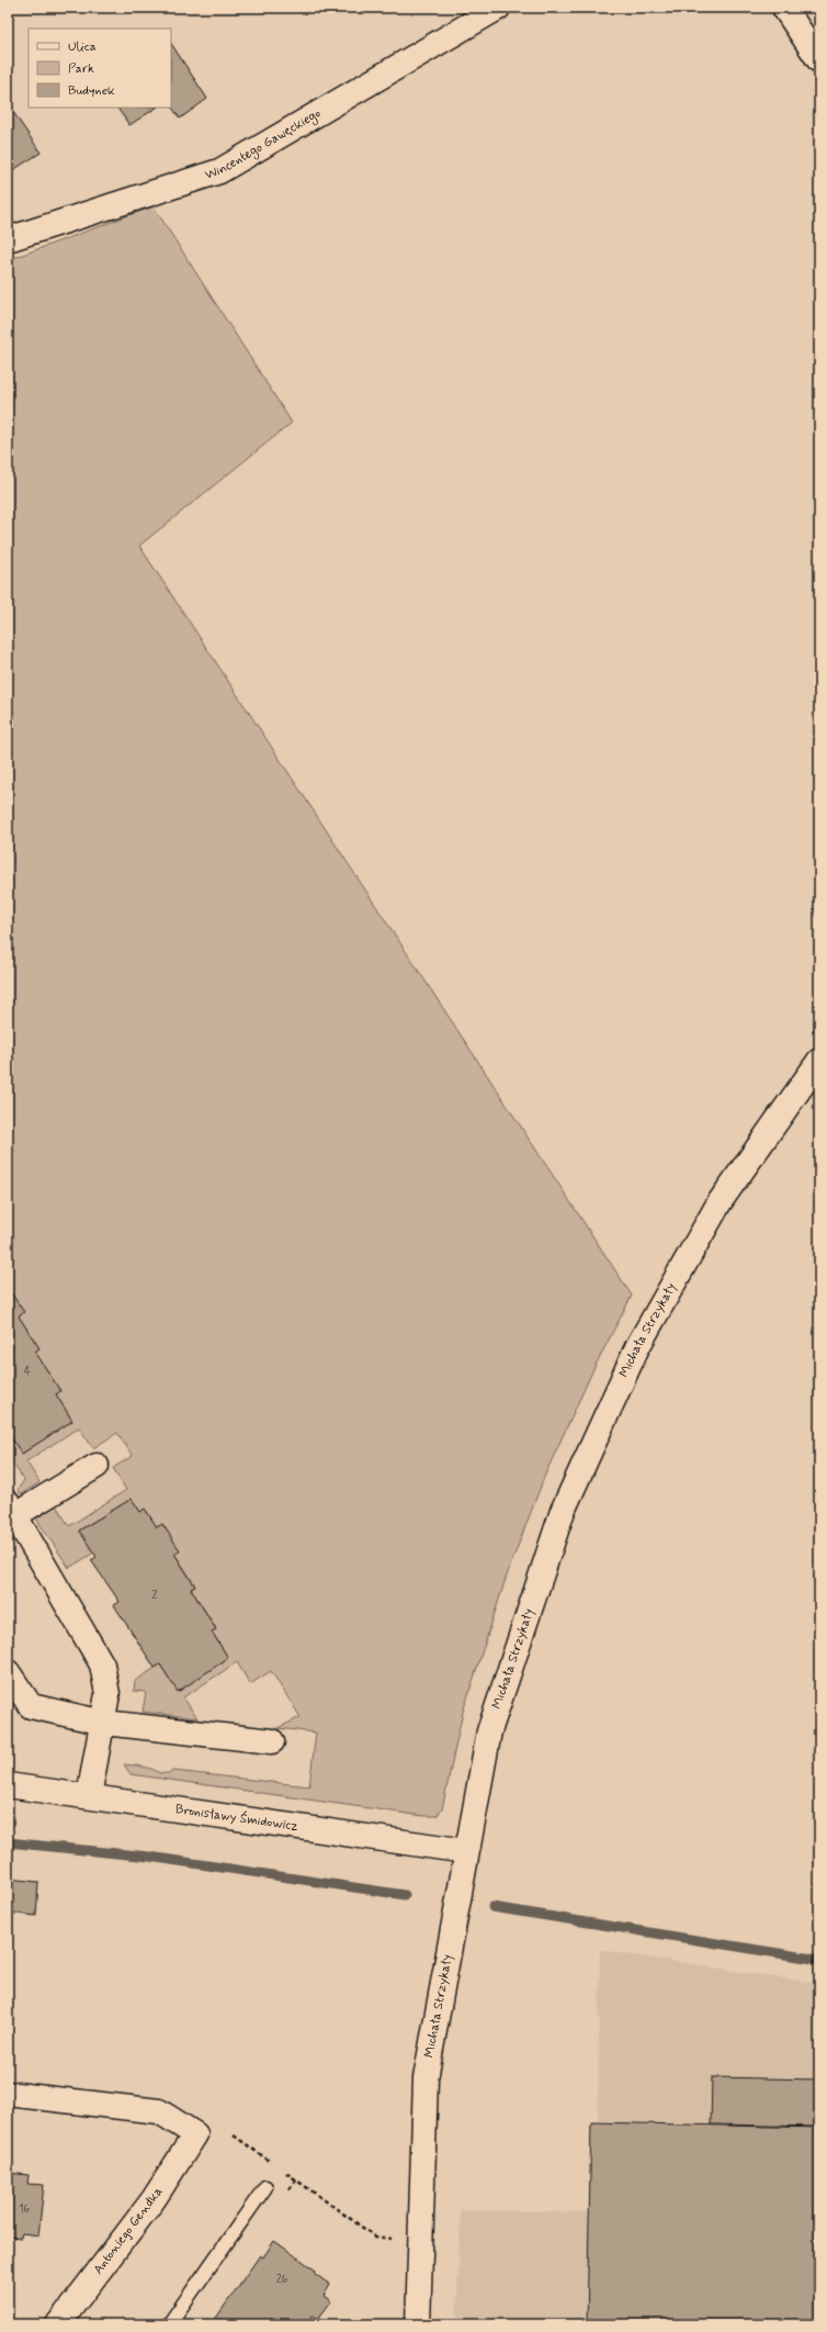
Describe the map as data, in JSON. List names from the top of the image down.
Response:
{
  "streets": {
    "street": [
      "Wincentego Gawęckiego",
      "Michała Strzykały",
      "Bronisławy Śmidowicz",
      "Antoniego Gendka"
    ]
  },
  "crossings": [
    ["Michała Strzykały", "Bronisławy Śmidowicz"]
  ],
  "house_numbers": [
    "4",
    "2",
    "16",
    "26"
  ],
  "legend": ["Ulica", "Park", "Budynek"]
}
